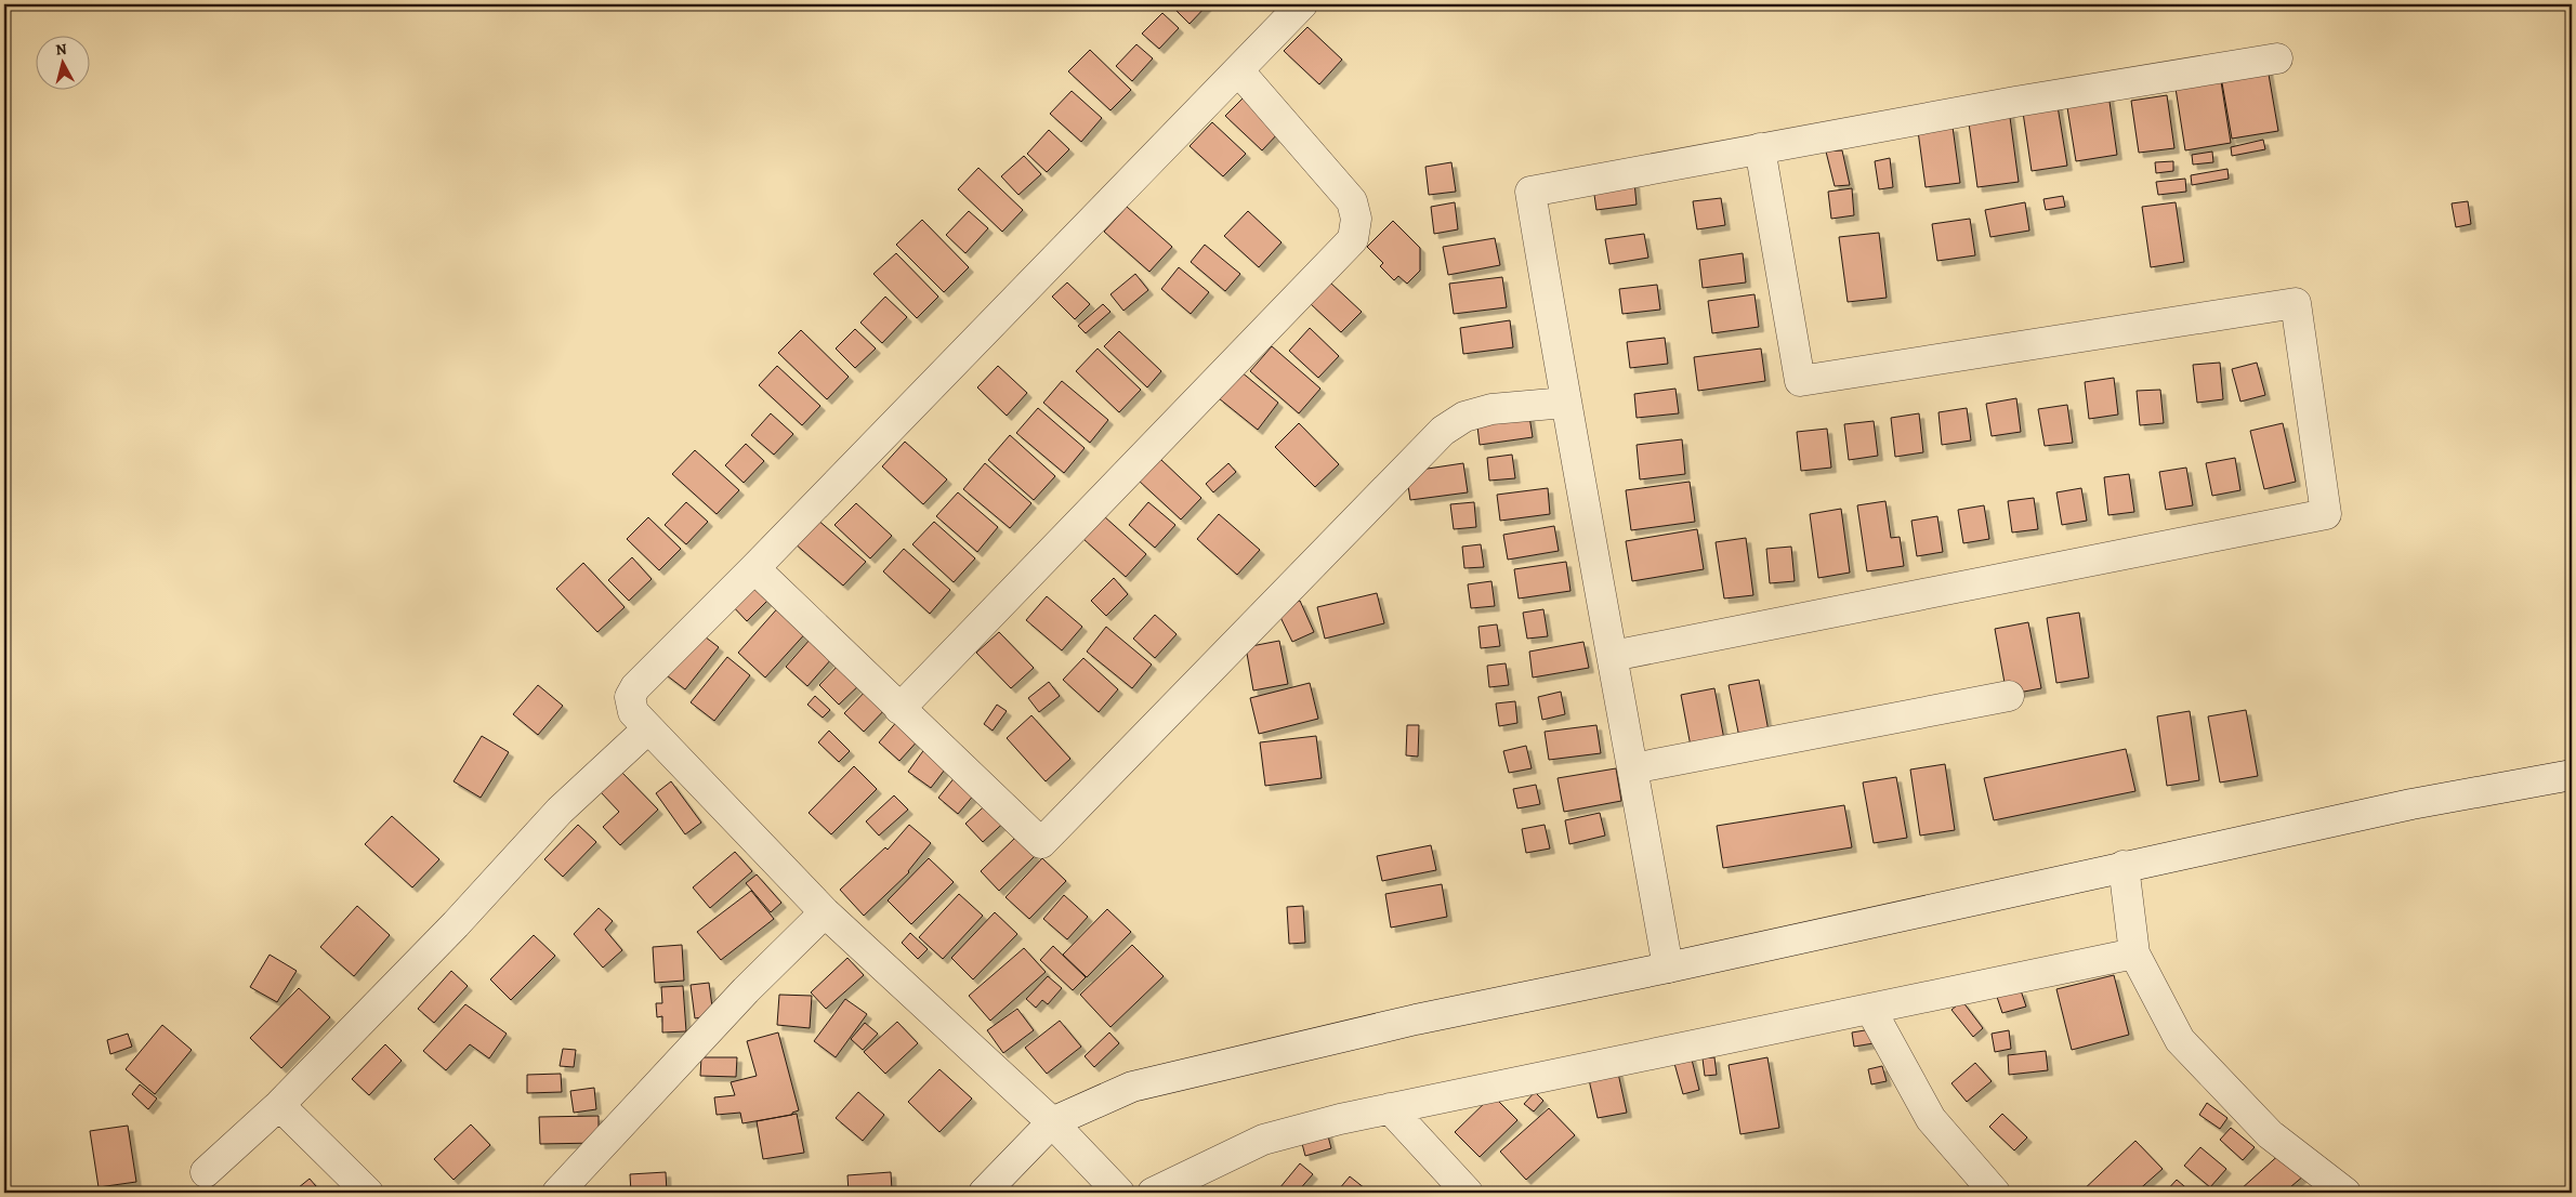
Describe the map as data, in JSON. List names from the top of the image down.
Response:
{
  "north": "top"
}
